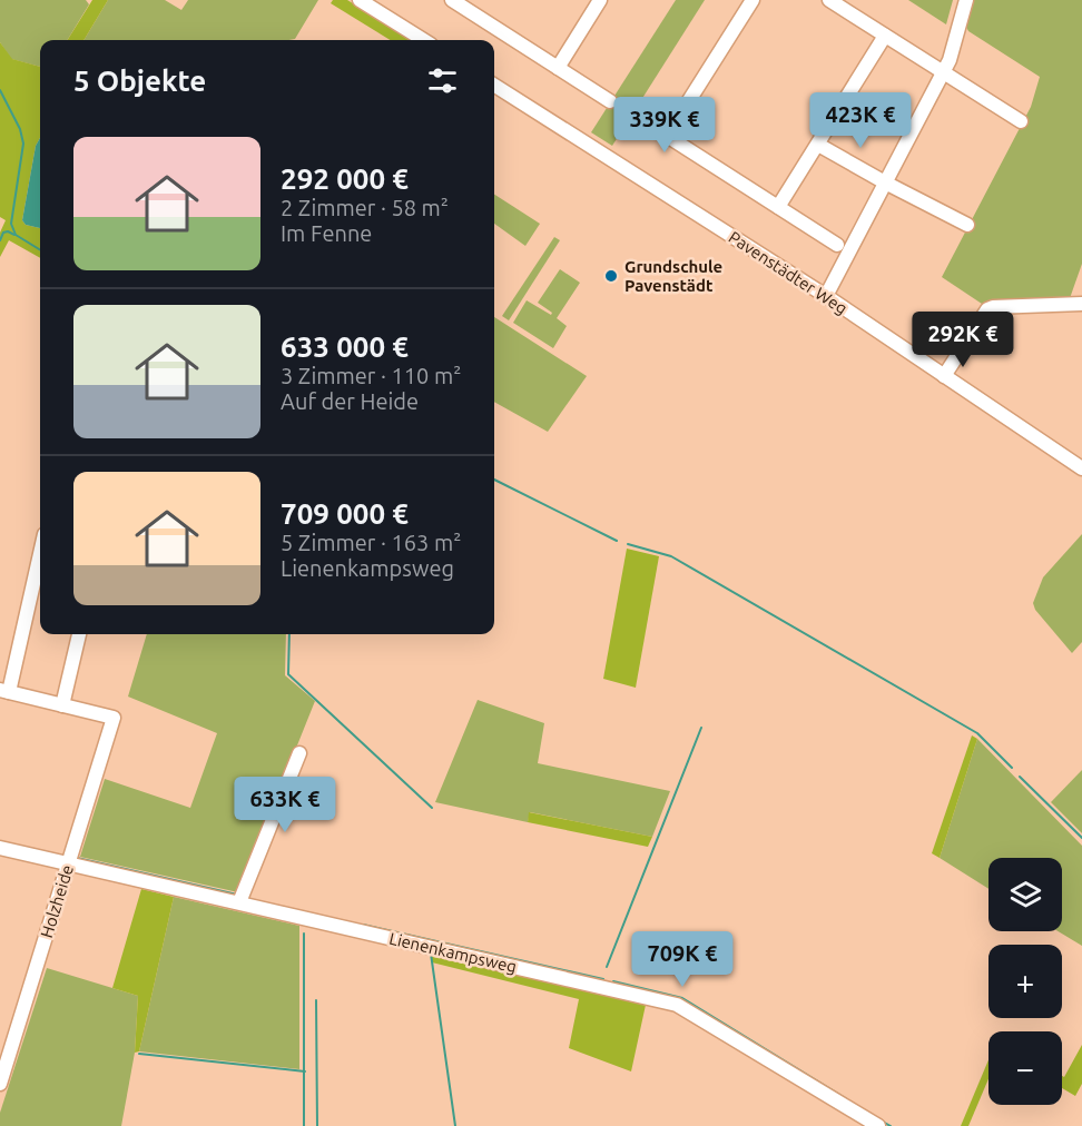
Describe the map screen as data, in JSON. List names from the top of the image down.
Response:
{
  "streets": {
    "street": ["Pavenstädter Weg", "Holzheide", "Lienenkampsweg"]
  },
  "crossings": [
    ["Holzheide", "Lienenkampsweg"]
  ],
  "places": ["Grundschule Pavenstädt"],
  "page": {
    "heading": "5 Objekte",
    "price": [
      "423K €",
      "339K €",
      "292K €",
      "633K €",
      "709K €"
    ],
    "list": [
      {
        "name": "292 000 €",
        "note": "2 Zimmer · 58 m² · Im Fenne"
      },
      {
        "name": "633 000 €",
        "note": "3 Zimmer · 110 m² · Auf der Heide"
      },
      {
        "name": "709 000 €",
        "note": "5 Zimmer · 163 m² · Lienenkampsweg"
      }
    ],
    "map_buttons": ["+", "−"]
  }
}
